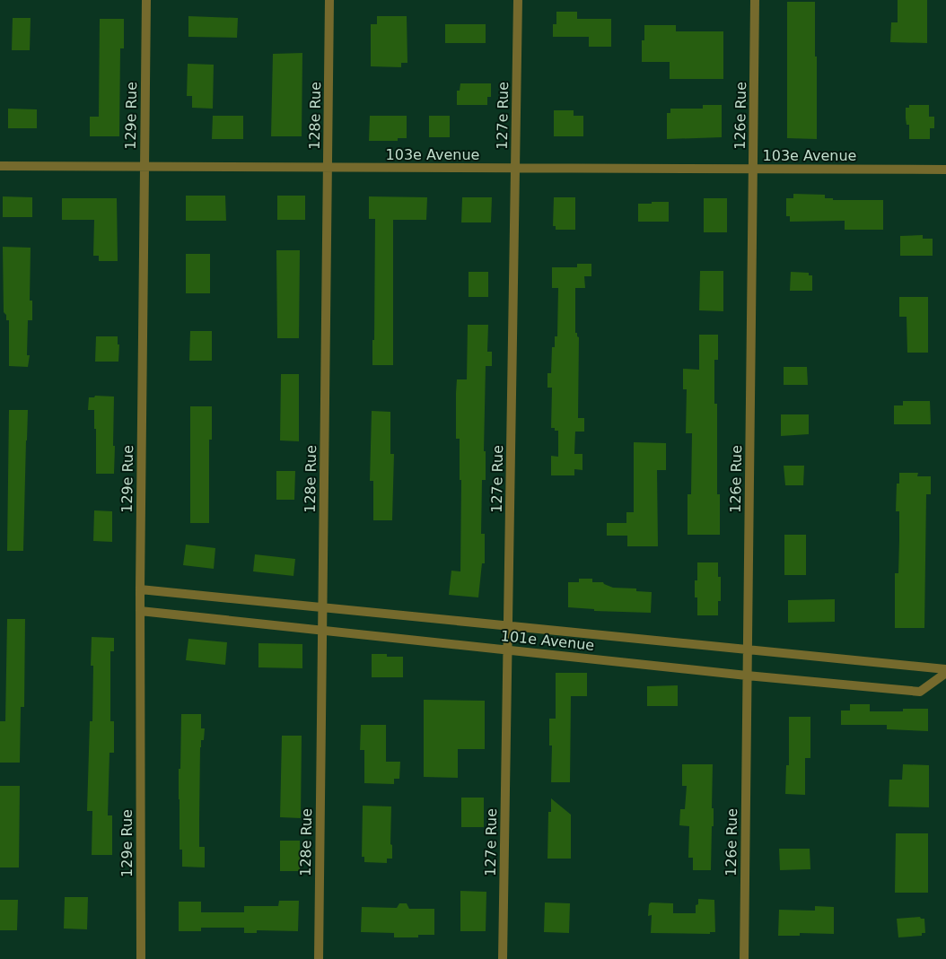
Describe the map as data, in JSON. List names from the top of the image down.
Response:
{
  "streets": {
    "street": [
      "129e Rue",
      "128e Rue",
      "127e Rue",
      "126e Rue",
      "103e Avenue",
      "101e Avenue"
    ]
  },
  "crossings": [
    ["129e Rue", "103e Avenue"],
    ["129e Rue", "101e Avenue"],
    ["128e Rue", "103e Avenue"],
    ["128e Rue", "101e Avenue"],
    ["127e Rue", "103e Avenue"],
    ["127e Rue", "101e Avenue"],
    ["126e Rue", "103e Avenue"],
    ["126e Rue", "101e Avenue"]
  ]
}
